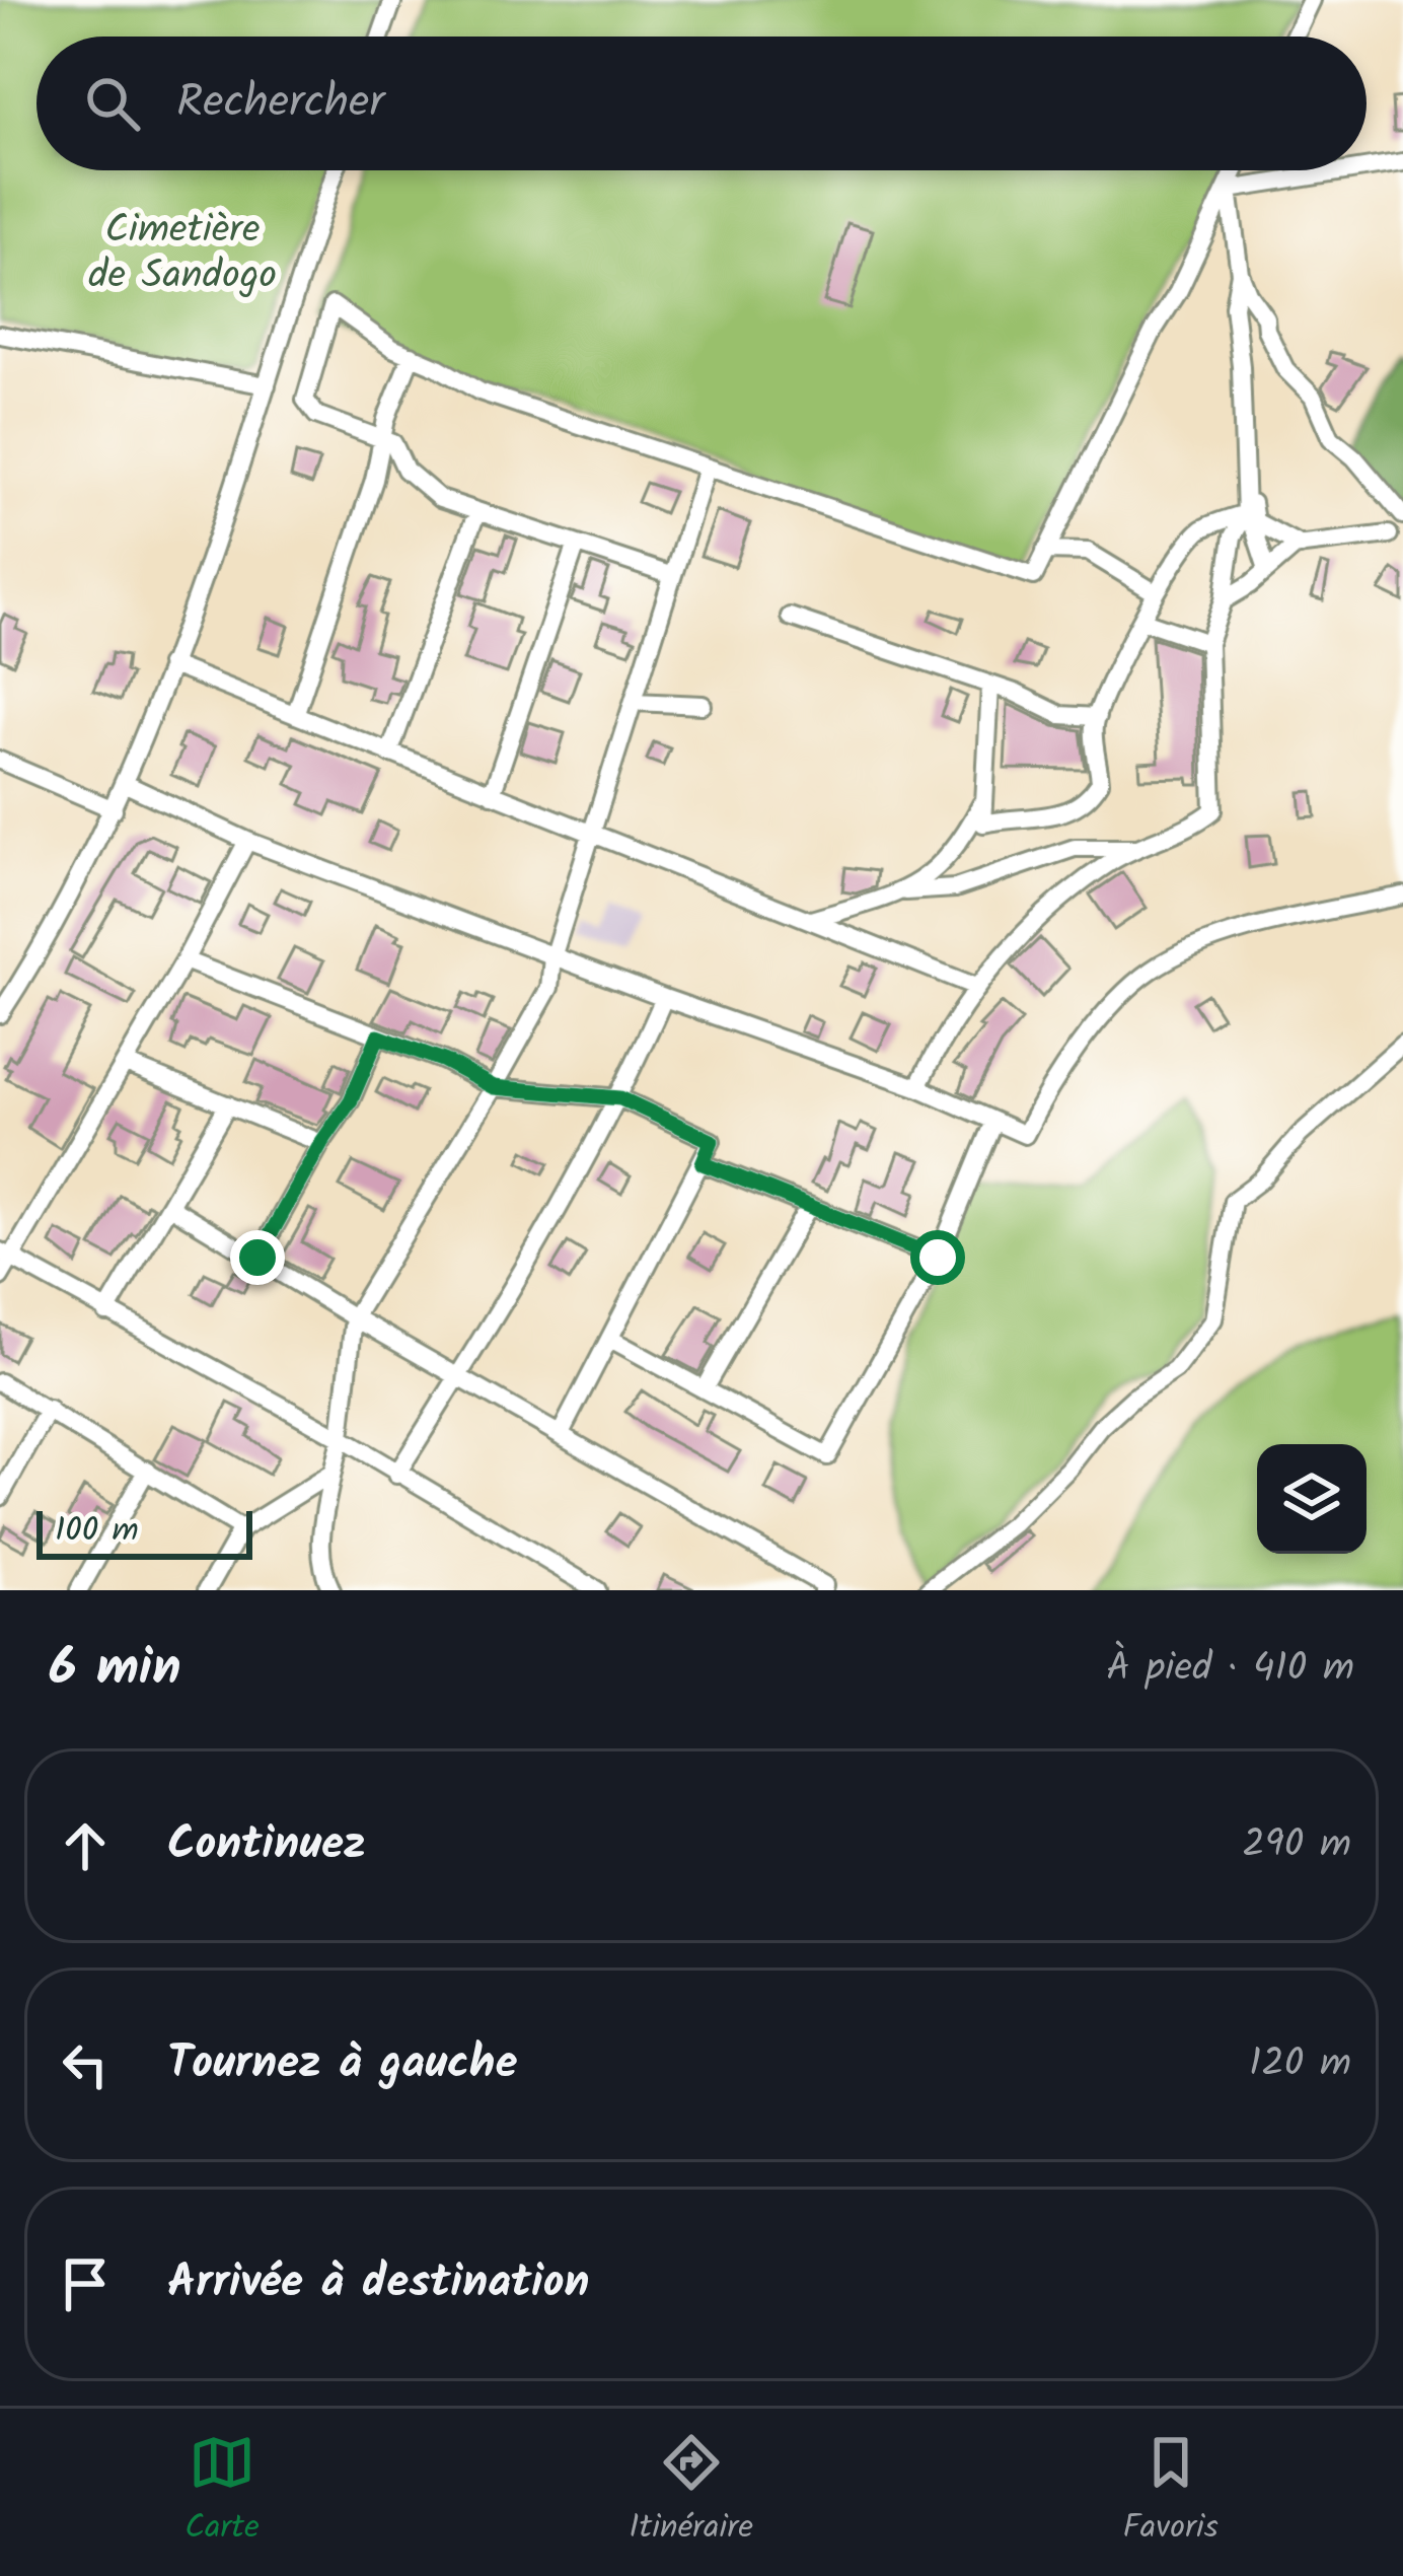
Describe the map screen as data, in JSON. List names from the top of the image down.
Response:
{
  "parks": ["Cimetière de Sandogo"],
  "scale_bar": "100 m",
  "page": {
    "search": "Rechercher",
    "scale": "100 m",
    "heading": ["6 min", "À pied · 410 m"],
    "list": [
      ["Continuez", "290 m"],
      ["Tournez à gauche", "120 m"],
      "Arrivée à destination"
    ],
    "nav": ["Carte", "Itinéraire", "Favoris"]
  }
}
